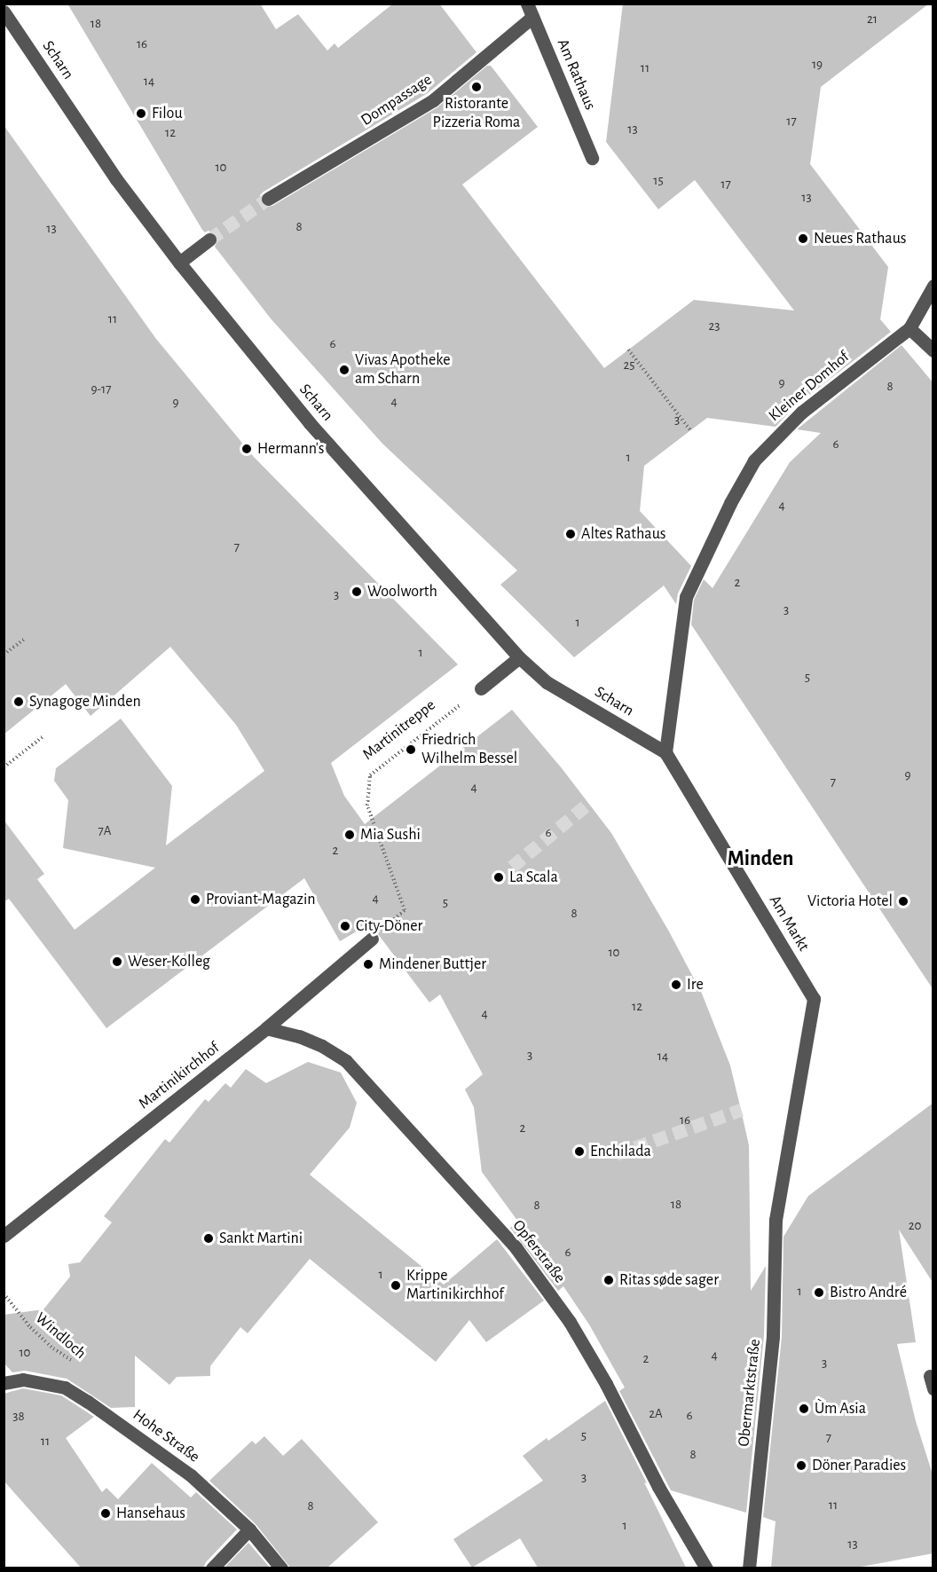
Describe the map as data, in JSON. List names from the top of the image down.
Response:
{
  "streets": {
    "street": [
      "Scharn",
      "Am Rathaus",
      "Dompassage",
      "Kleiner Domhof",
      "Am Markt",
      "Martinikirchhof",
      "Opferstraße",
      "Obermarktstraße",
      "Hohe Straße"
    ],
    "path": ["Martinitreppe", "Windloch"]
  },
  "crossings": [
    ["Scharn", "Kleiner Domhof"],
    ["Scharn", "Am Markt"],
    ["Am Rathaus", "Dompassage"],
    ["Kleiner Domhof", "Am Markt"],
    ["Martinitreppe", "Martinikirchhof"],
    ["Am Markt", "Obermarktstraße"],
    ["Martinikirchhof", "Opferstraße"],
    ["Windloch", "Hohe Straße"]
  ],
  "districts": ["Minden"],
  "places": [
    "Ristorante Pizzeria Roma",
    "Filou",
    "Neues Rathaus",
    "Vivas Apotheke am Scharn",
    "Hermann's",
    "Altes Rathaus",
    "Woolworth",
    "Synagoge Minden",
    "Friedrich Wilhelm Bessel",
    "Mia Sushi",
    "La Scala",
    "Proviant-Magazin",
    "Victoria Hotel",
    "City-Döner",
    "Weser-Kolleg",
    "Mindener Buttjer",
    "Ire",
    "Enchilada",
    "Sankt Martini",
    "Ritas søde sager",
    "Krippe Martinikirchhof",
    "Bistro André",
    "Ùm Asia",
    "Döner Paradies",
    "Hansehaus"
  ],
  "house_numbers": [
    "21",
    "18",
    "16",
    "19",
    "11",
    "14",
    "17",
    "13",
    "12",
    "10",
    "15",
    "17",
    "13",
    "8",
    "13",
    "11",
    "23",
    "6",
    "25",
    "9",
    "8",
    "9-17",
    "4",
    "9",
    "3",
    "6",
    "1",
    "4",
    "7",
    "2",
    "3",
    "3",
    "1",
    "1",
    "5",
    "9",
    "7",
    "4",
    "7A",
    "6",
    "2",
    "4",
    "5",
    "8",
    "10",
    "12",
    "4",
    "3",
    "14",
    "16",
    "2",
    "18",
    "8",
    "20",
    "6",
    "1",
    "1",
    "10",
    "4",
    "2",
    "3",
    "2A",
    "6",
    "38",
    "5",
    "7",
    "11",
    "8",
    "3",
    "11",
    "8",
    "1",
    "13"
  ]
}
